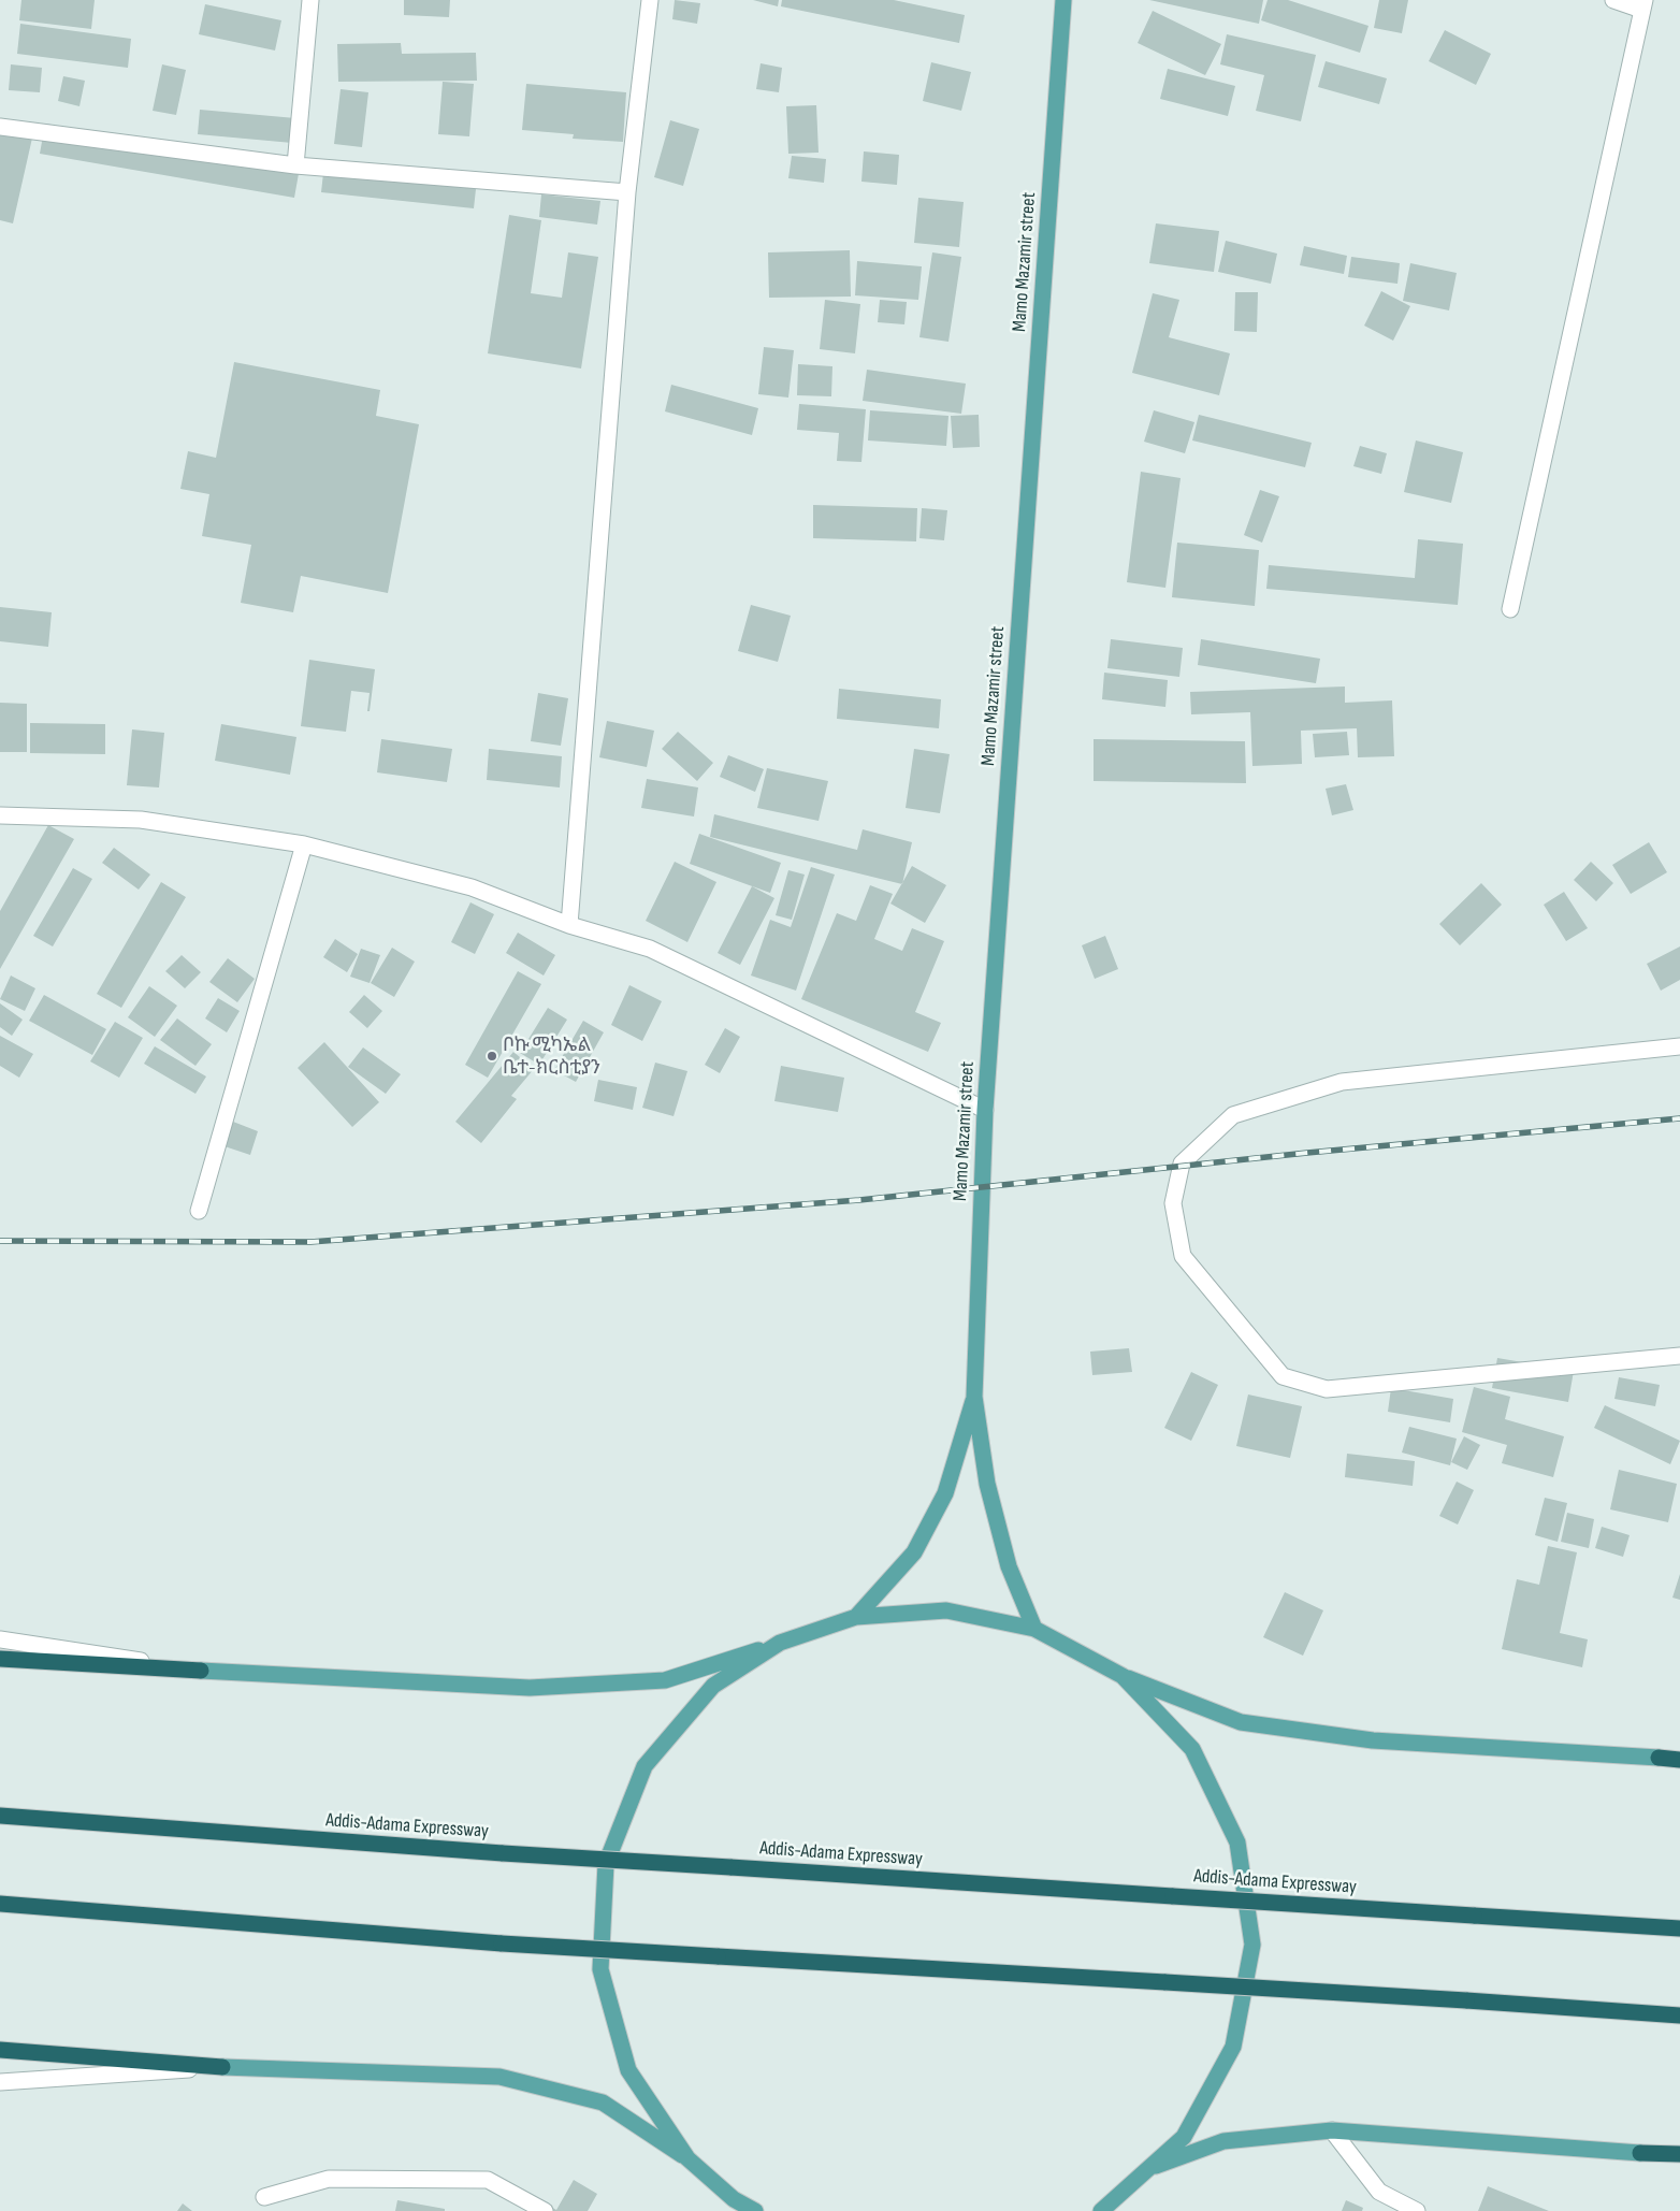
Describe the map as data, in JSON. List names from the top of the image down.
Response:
{
  "streets": {
    "highway": ["Addis-Adama Expressway"],
    "main road": ["Mamo Mazamir street"]
  },
  "places": ["ቦኩ ሚካኤል ቤተ-ክርስቲያን"]
}
